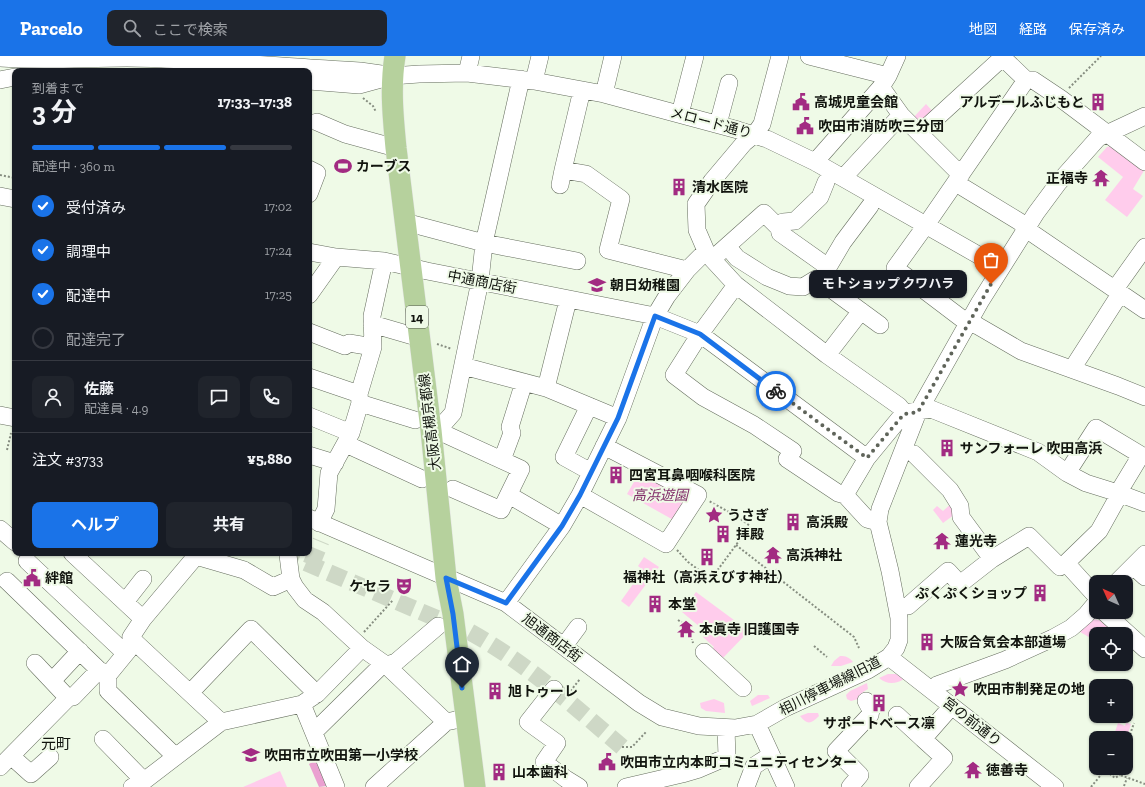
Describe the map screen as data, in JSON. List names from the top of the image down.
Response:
{
  "streets": {
    "main road": ["14", "大阪高槻京都線"],
    "street": [
      "メロード通り",
      "中通商店街",
      "旭通商店街",
      "相川停車場線旧道",
      "宮の前通り"
    ]
  },
  "crossings": [
    ["メロード通り", "大阪高槻京都線"],
    ["メロード通り", "相川停車場線旧道"],
    ["中通商店街", "大阪高槻京都線"],
    ["大阪高槻京都線", "旭通商店街"],
    ["旭通商店街", "相川停車場線旧道"],
    ["相川停車場線旧道", "宮の前通り"]
  ],
  "districts": ["元町"],
  "parks": ["高浜遊園"],
  "places": {
    "public building": [
      "高城児童会館",
      "吹田市消防吹三分団",
      "絆館",
      "吹田市立内本町コミュニティセンター"
    ],
    "building": [
      "アルデールふじもと",
      "清水医院",
      "サンフォーレ 吹田高浜",
      "四宮耳鼻咽喉科医院",
      "高浜殿",
      "拝殿",
      "福神社（高浜えびす神社）",
      "ぷくぷくショップ",
      "本堂",
      "大阪合気会本部道場",
      "旭トゥーレ",
      "サポートベース凛",
      "山本歯科"
    ],
    "sports": ["カーブス"],
    "temple": [
      "正福寺",
      "蓮光寺",
      "高浜神社",
      "本眞寺 旧護国寺",
      "徳善寺"
    ],
    "other": ["モトショップ クワハラ"],
    "school or university": ["朝日幼稚園", "吹田市立吹田第一小学校"],
    "place": ["うさぎ", "吹田市制発足の地"],
    "theatre": ["ケセラ"]
  },
  "north": "top left",
  "page": {
    "header": "Parcelo",
    "search": "ここで検索",
    "nav": ["地図", "経路", "保存済み"],
    "heading": ["3 分", "到着まで", "17:33–17:38"],
    "panel": [
      "佐藤",
      "配達員 · 4.9",
      "注文 #3733",
      "¥5,880"
    ],
    "bar": "配達中 · 360 m",
    "list": [
      ["受付済み", "17:02"],
      ["調理中", "17:24"],
      ["配達中", "17:25"],
      "配達完了"
    ],
    "bubble": "モトショップ クワハラ",
    "buttons": ["ヘルプ", "共有"],
    "map_buttons": ["+", "−"]
  }
}
